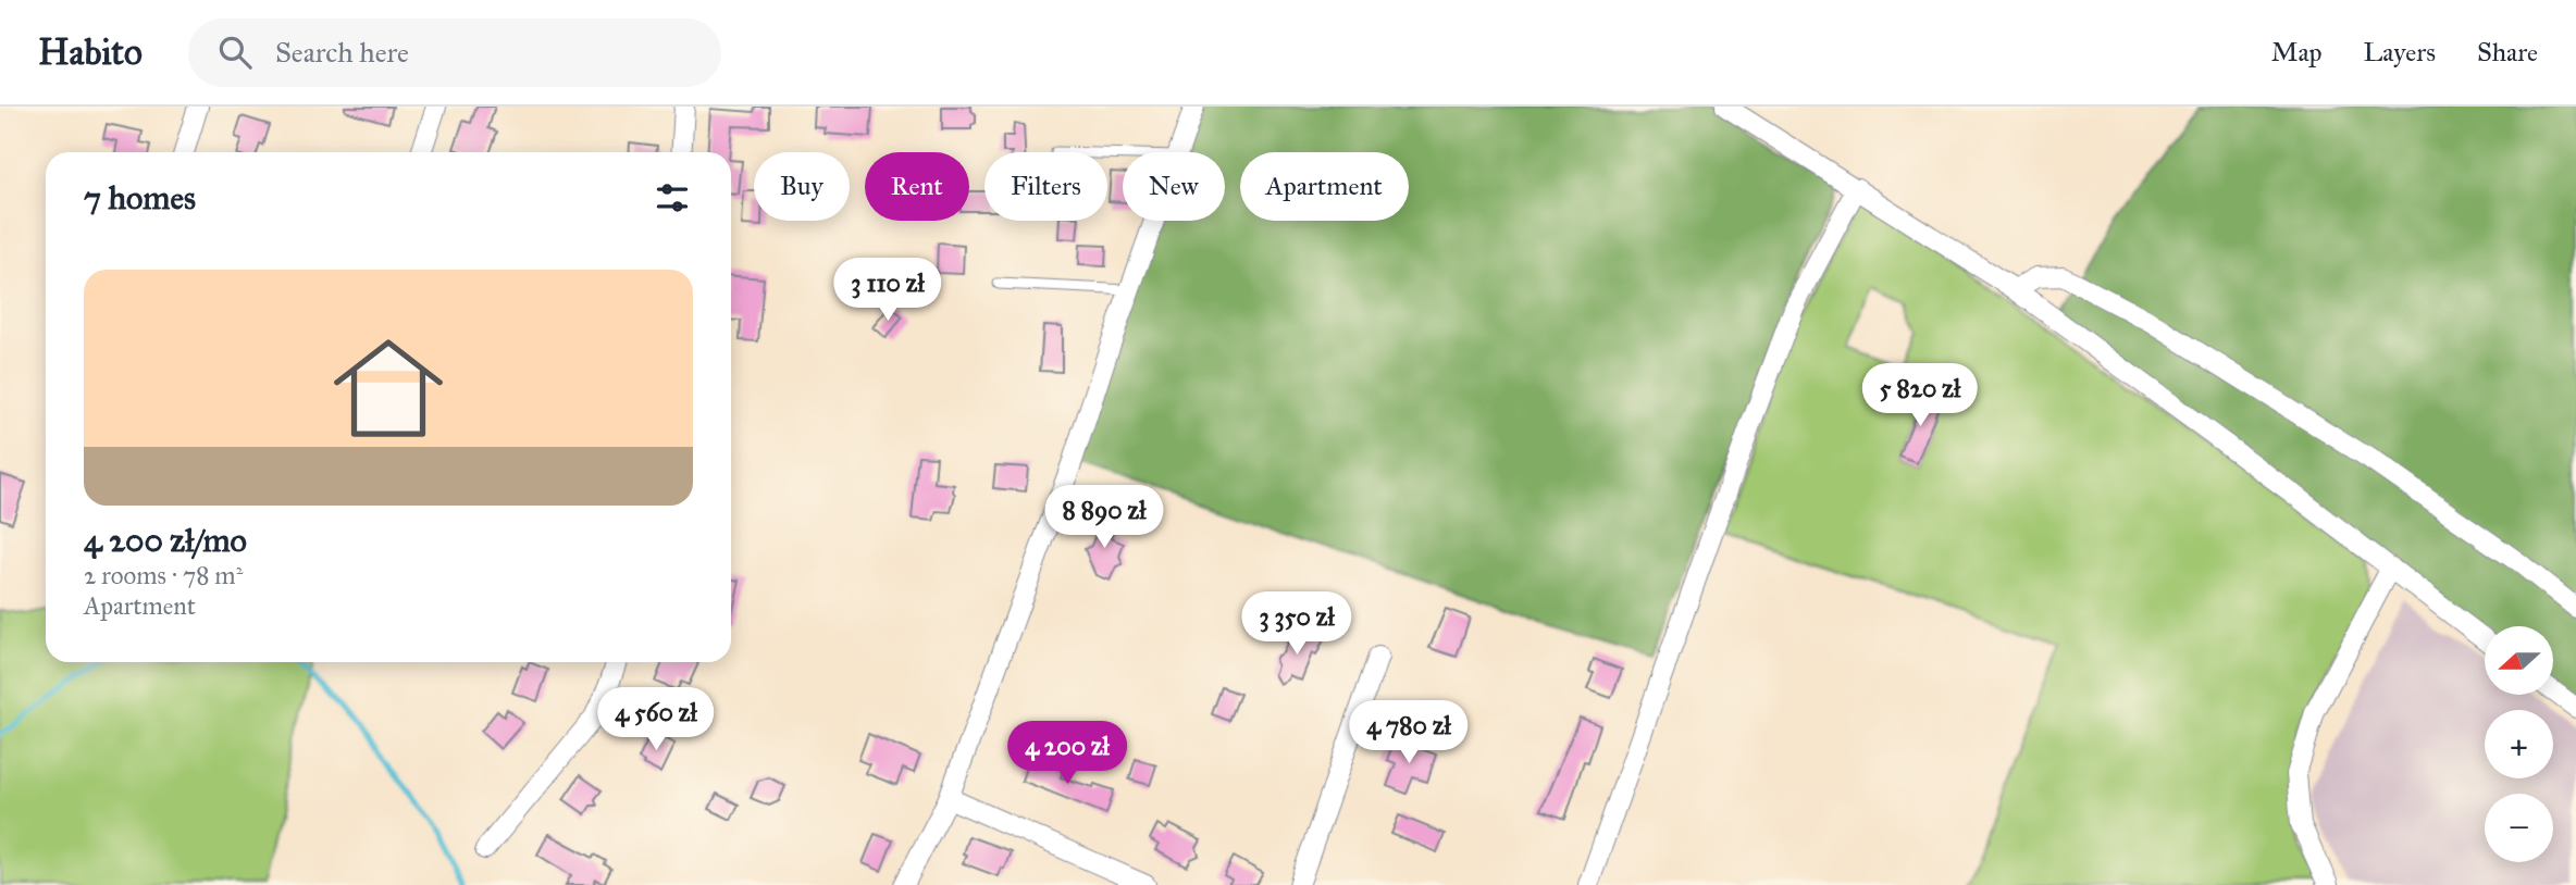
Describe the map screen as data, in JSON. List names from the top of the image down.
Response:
{
  "north": "left",
  "page": {
    "header": "Habito",
    "search": "Search here",
    "nav": ["Map", "Layers", "Share"],
    "chip": [
      "Buy",
      "Rent",
      "Filters",
      "New",
      "Apartment"
    ],
    "heading": "7 homes",
    "list": [
      {
        "name": "4 200 zł/mo",
        "note": "2 rooms · 78 m² · Apartment"
      }
    ],
    "price": [
      "3 110 zł",
      "5 820 zł",
      "8 890 zł",
      "3 350 zł",
      "4 560 zł",
      "4 780 zł",
      "4 200 zł"
    ],
    "map_buttons": ["+", "−"]
  }
}
